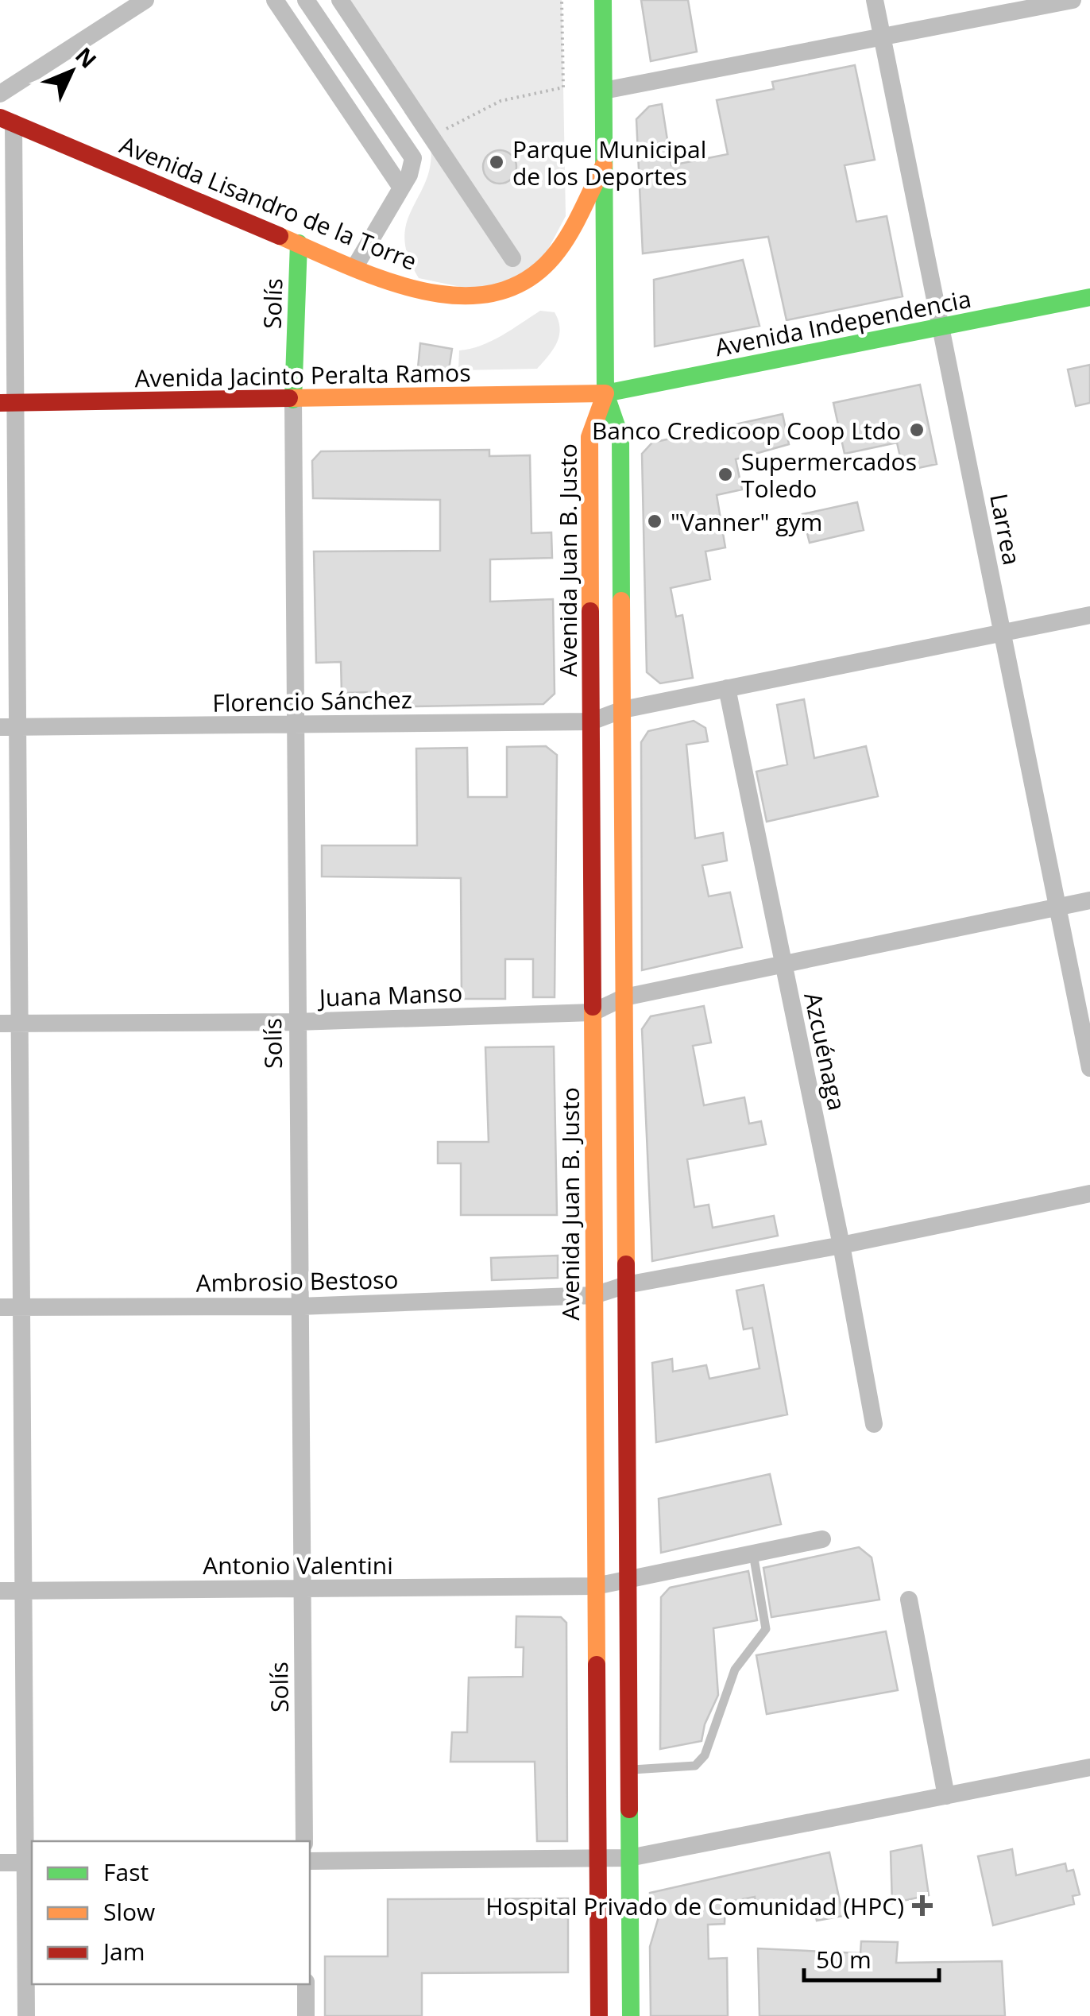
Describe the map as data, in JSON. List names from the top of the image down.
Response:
{
  "streets": {
    "main road": [
      "Avenida Lisandro de la Torre",
      "Solís",
      "Avenida Independencia",
      "Avenida Jacinto Peralta Ramos",
      "Avenida Juan B. Justo"
    ],
    "street": [
      "Larrea",
      "Florencio Sánchez",
      "Juana Manso",
      "Azcuénaga",
      "Ambrosio Bestoso",
      "Antonio Valentini"
    ]
  },
  "crossings": [
    ["Avenida Lisandro de la Torre", "Solís"],
    ["Avenida Lisandro de la Torre", "Avenida Juan B. Justo"],
    ["Solís", "Avenida Jacinto Peralta Ramos"],
    ["Solís", "Florencio Sánchez"],
    ["Solís", "Juana Manso"],
    ["Solís", "Ambrosio Bestoso"],
    ["Solís", "Antonio Valentini"],
    ["Avenida Independencia", "Avenida Jacinto Peralta Ramos"],
    ["Avenida Independencia", "Larrea"],
    ["Avenida Independencia", "Avenida Juan B. Justo"],
    ["Avenida Jacinto Peralta Ramos", "Avenida Juan B. Justo"],
    ["Larrea", "Florencio Sánchez"],
    ["Avenida Juan B. Justo", "Florencio Sánchez"],
    ["Avenida Juan B. Justo", "Juana Manso"],
    ["Avenida Juan B. Justo", "Ambrosio Bestoso"],
    ["Avenida Juan B. Justo", "Antonio Valentini"],
    ["Florencio Sánchez", "Azcuénaga"],
    ["Azcuénaga", "Ambrosio Bestoso"]
  ],
  "places": {
    "other": [
      "Parque Municipal de los Deportes",
      "Banco Credicoop Coop Ltdo",
      "Supermercados Toledo",
      "\"Vanner\" gym"
    ],
    "health": ["Hospital Privado de Comunidad (HPC)"]
  },
  "legend": ["Fast", "Slow", "Jam"],
  "scale_bar": "50 m",
  "north": "top right"
}
